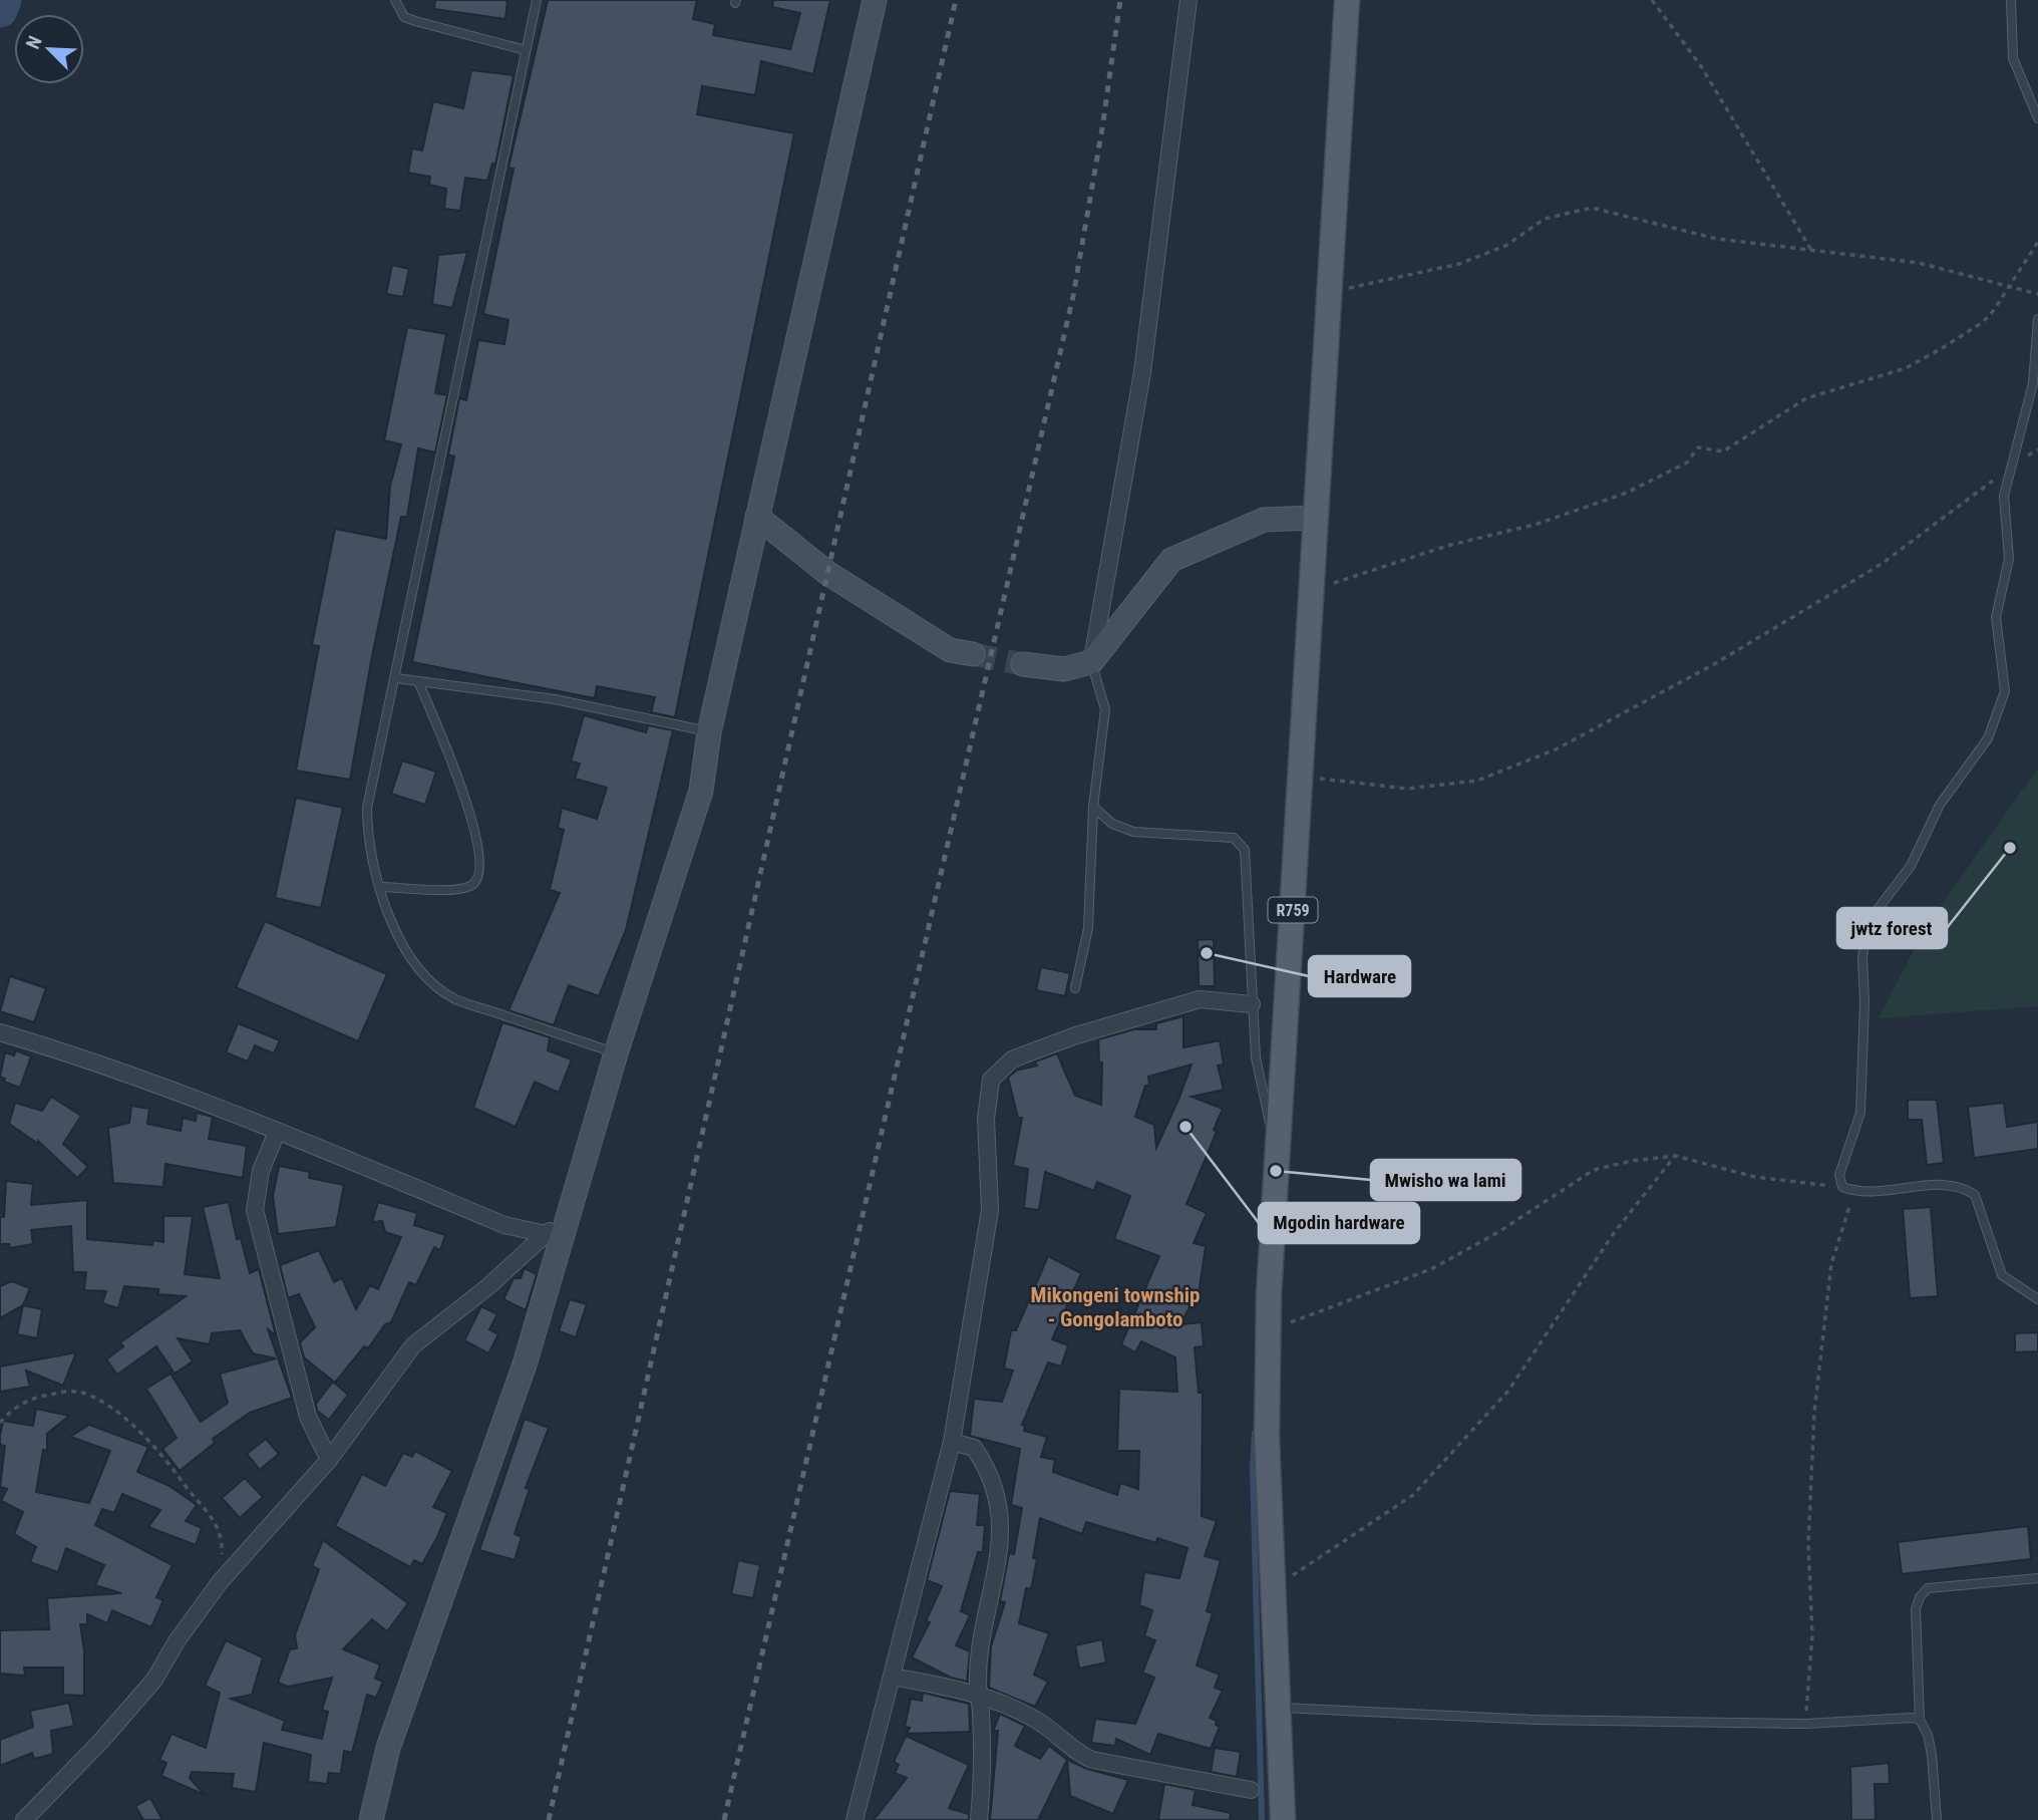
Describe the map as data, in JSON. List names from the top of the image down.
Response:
{
  "streets": {
    "main road": ["R759"]
  },
  "districts": ["Mikongeni township - Gongolamboto"],
  "places": [
    "jwtz forest",
    "Hardware",
    "Mgodin hardware",
    "Mwisho wa lami"
  ],
  "north": "top left"
}
